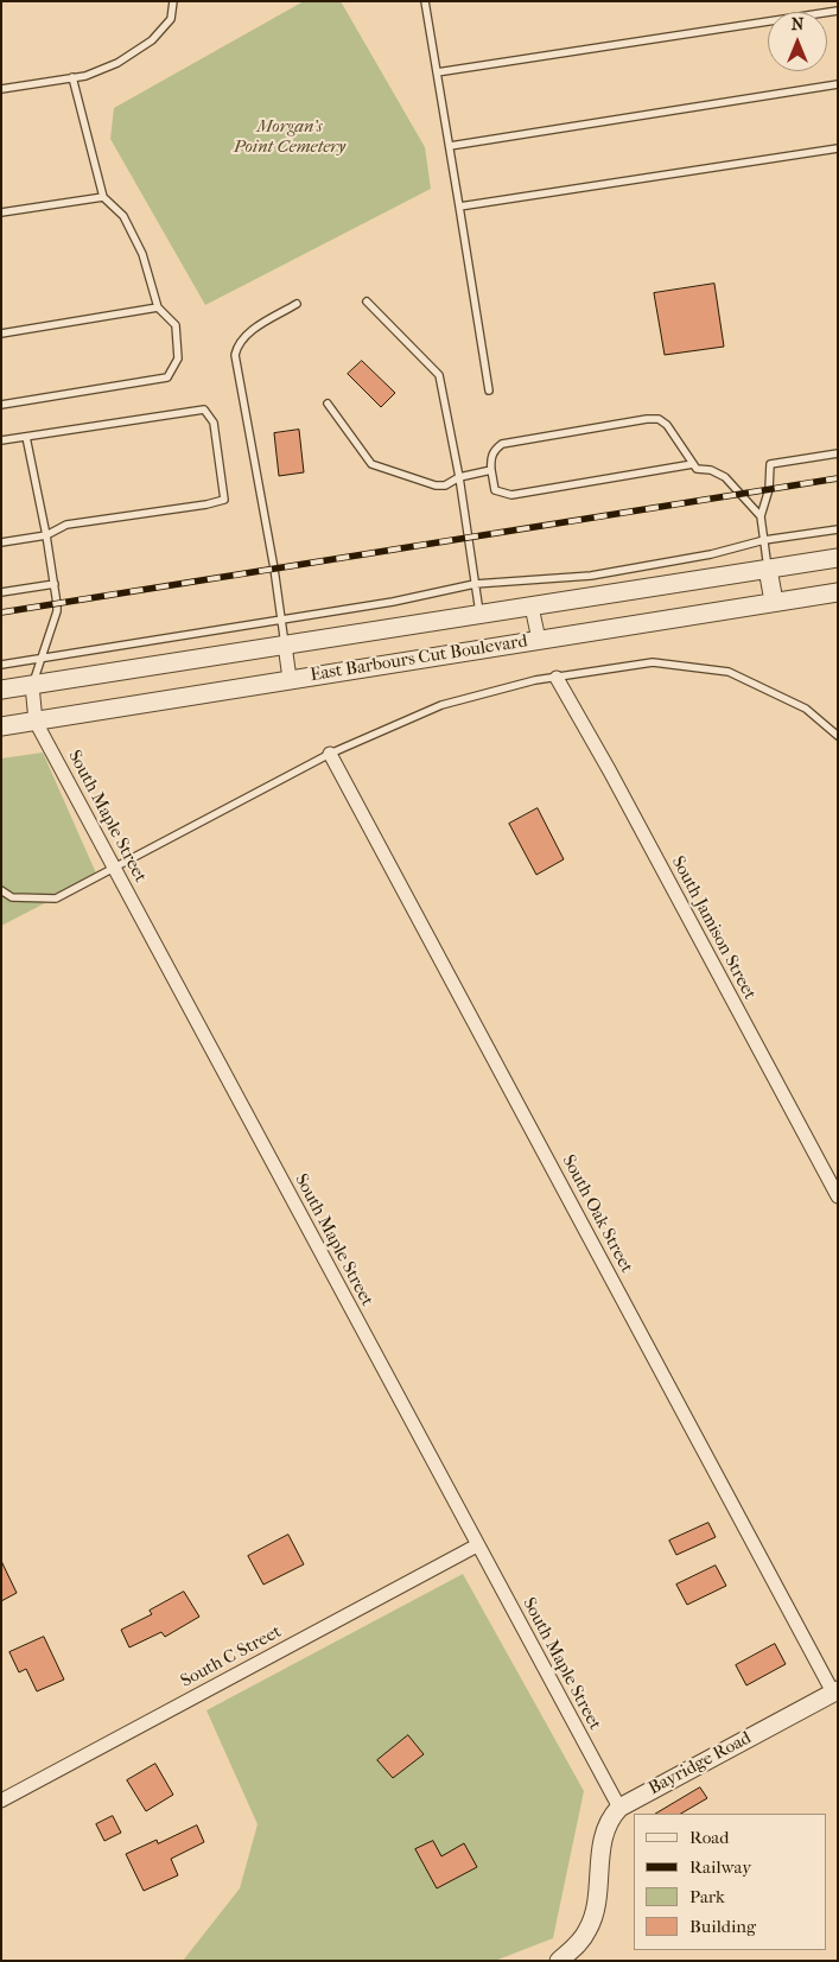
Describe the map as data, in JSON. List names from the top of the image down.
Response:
{
  "streets": {
    "street": [
      "East Barbours Cut Boulevard",
      "South Maple Street",
      "South Jamison Street",
      "South Oak Street",
      "South C Street",
      "Bayridge Road"
    ]
  },
  "crossings": [
    ["East Barbours Cut Boulevard", "South Maple Street"],
    ["South Maple Street", "South C Street"],
    ["South Maple Street", "Bayridge Road"],
    ["South Oak Street", "Bayridge Road"]
  ],
  "parks": ["Morgan's Point Cemetery"],
  "legend": [
    "Road",
    "Railway",
    "Park",
    "Building"
  ],
  "north": "top"
}
